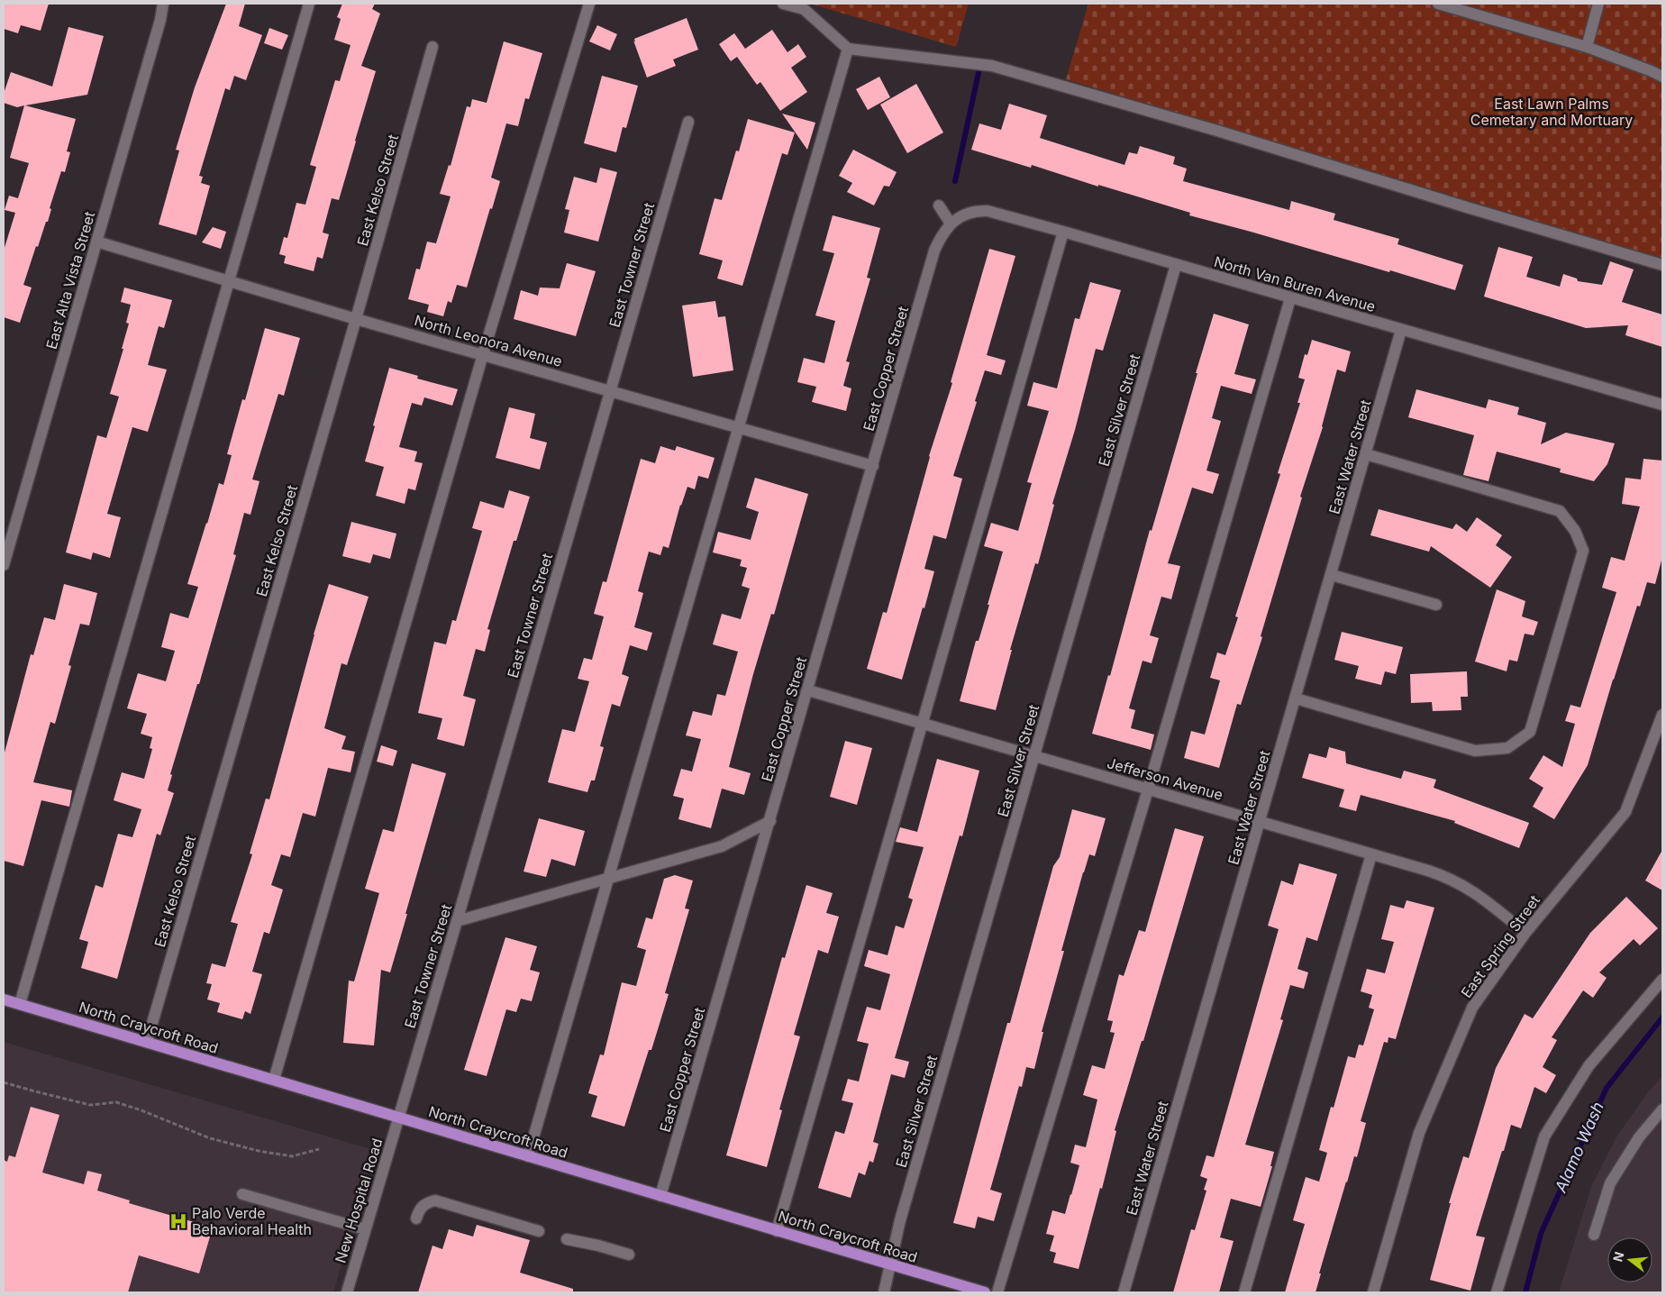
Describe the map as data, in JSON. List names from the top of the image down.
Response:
{
  "streets": {
    "main road": ["North Craycroft Road"],
    "street": [
      "East Kelso Street",
      "East Towner Street",
      "East Alta Vista Street",
      "North Van Buren Avenue",
      "North Leonora Avenue",
      "East Copper Street",
      "East Silver Street",
      "East Water Street",
      "Jefferson Avenue",
      "East Spring Street",
      "New Hospital Road"
    ]
  },
  "crossings": [
    ["East Kelso Street", "North Leonora Avenue"],
    ["East Kelso Street", "North Craycroft Road"],
    ["East Towner Street", "North Leonora Avenue"],
    ["East Towner Street", "North Craycroft Road"],
    ["East Towner Street", "New Hospital Road"],
    ["East Alta Vista Street", "North Leonora Avenue"],
    ["North Van Buren Avenue", "East Copper Street"],
    ["North Van Buren Avenue", "East Silver Street"],
    ["North Van Buren Avenue", "East Water Street"],
    ["North Leonora Avenue", "East Copper Street"],
    ["East Copper Street", "Jefferson Avenue"],
    ["East Copper Street", "North Craycroft Road"],
    ["East Silver Street", "Jefferson Avenue"],
    ["East Silver Street", "North Craycroft Road"],
    ["East Water Street", "Jefferson Avenue"],
    ["Jefferson Avenue", "East Spring Street"],
    ["North Craycroft Road", "New Hospital Road"]
  ],
  "water": ["Alamo Wash"],
  "parks": ["East Lawn Palms Cemetary and Mortuary"],
  "places": {
    "hospital": ["Palo Verde Behavioral Health"]
  },
  "north": "left"
}
